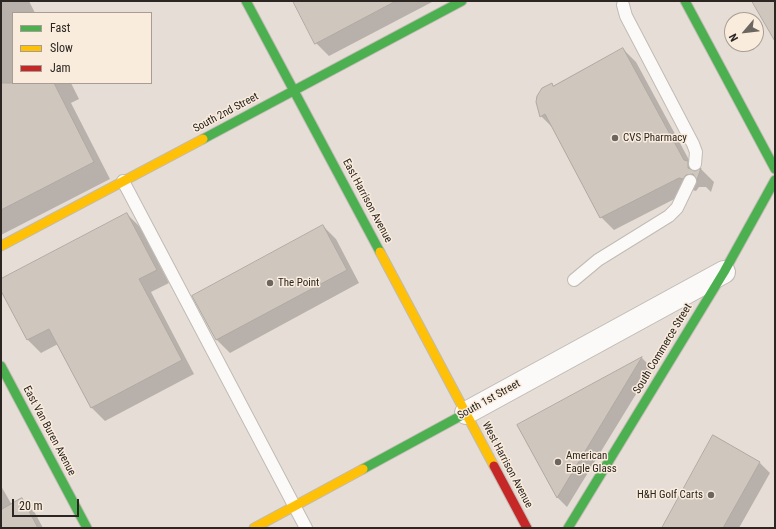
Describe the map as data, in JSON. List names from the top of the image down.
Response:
{
  "streets": {
    "main road": [
      "South 2nd Street",
      "East Harrison Avenue",
      "South Commerce Street",
      "South 1st Street",
      "East Van Buren Avenue",
      "West Harrison Avenue"
    ]
  },
  "crossings": [
    ["South 2nd Street", "East Harrison Avenue"],
    ["East Harrison Avenue", "South 1st Street"],
    ["East Harrison Avenue", "West Harrison Avenue"],
    ["South Commerce Street", "South 1st Street"],
    ["South 1st Street", "West Harrison Avenue"]
  ],
  "places": [
    "CVS Pharmacy",
    "The Point",
    "American Eagle Glass",
    "H&H Golf Carts"
  ],
  "legend": ["Fast", "Slow", "Jam"],
  "scale_bar": "20 m",
  "north": "bottom left"
}
